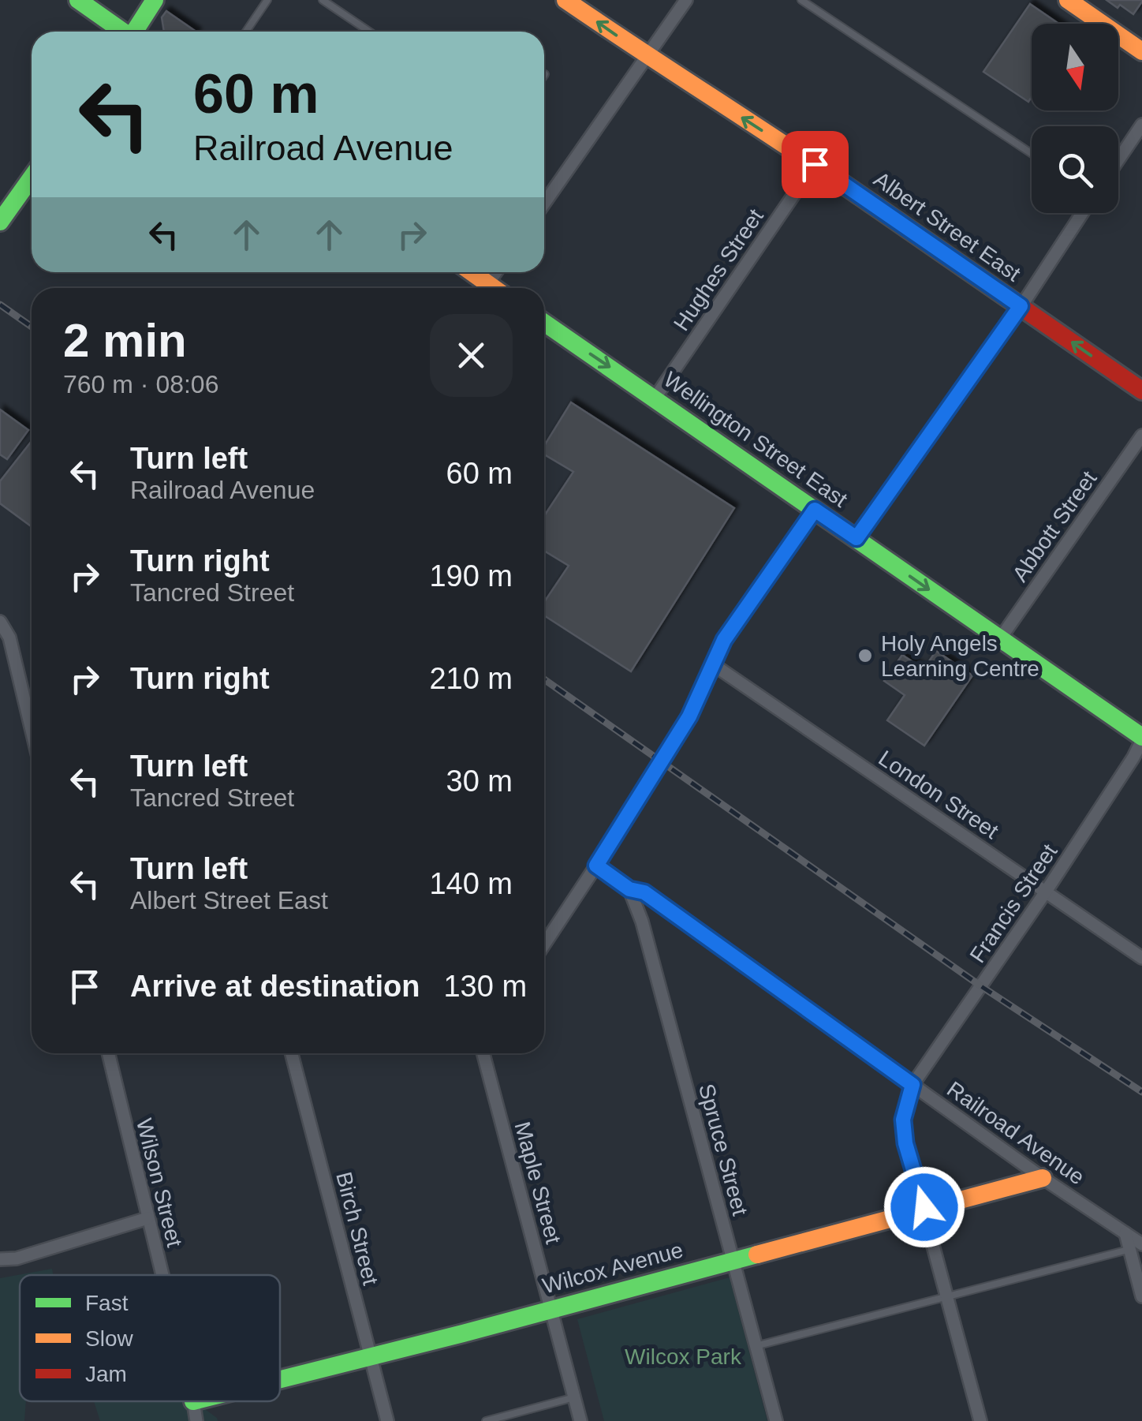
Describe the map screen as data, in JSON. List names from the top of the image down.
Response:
{
  "streets": {
    "main road": ["Albert Street East", "Wellington Street East", "Wilcox Avenue"],
    "street": [
      "Hughes Street",
      "Abbott Street",
      "London Street",
      "Francis Street",
      "Railroad Avenue",
      "Spruce Street",
      "Wilson Street",
      "Maple Street",
      "Birch Street"
    ]
  },
  "crossings": [
    ["Albert Street East", "Hughes Street"],
    ["Hughes Street", "Wellington Street East"],
    ["Wellington Street East", "Abbott Street"],
    ["Wellington Street East", "Francis Street"],
    ["London Street", "Francis Street"],
    ["Francis Street", "Railroad Avenue"],
    ["Railroad Avenue", "Spruce Street"],
    ["Railroad Avenue", "Wilcox Avenue"],
    ["Spruce Street", "Wilcox Avenue"],
    ["Maple Street", "Wilcox Avenue"],
    ["Birch Street", "Wilcox Avenue"]
  ],
  "one_way": ["Albert Street East", "Wellington Street East"],
  "parks": ["Wilcox Park"],
  "places": ["Holy Angels Learning Centre"],
  "legend": ["Fast", "Slow", "Jam"],
  "north": "bottom",
  "page": {
    "turn": ["60 m", "Railroad Avenue"],
    "heading": ["2 min", "760 m · 08:06"],
    "list": [
      {
        "name": "Turn left",
        "note": "Railroad Avenue",
        "value": "60 m"
      },
      {
        "name": "Turn right",
        "note": "Tancred Street",
        "value": "190 m"
      },
      {
        "name": "Turn right",
        "value": "210 m"
      },
      {
        "name": "Turn left",
        "note": "Tancred Street",
        "value": "30 m"
      },
      {
        "name": "Turn left",
        "note": "Albert Street East",
        "value": "140 m"
      },
      {
        "name": "Arrive at destination",
        "value": "130 m"
      }
    ]
  }
}
